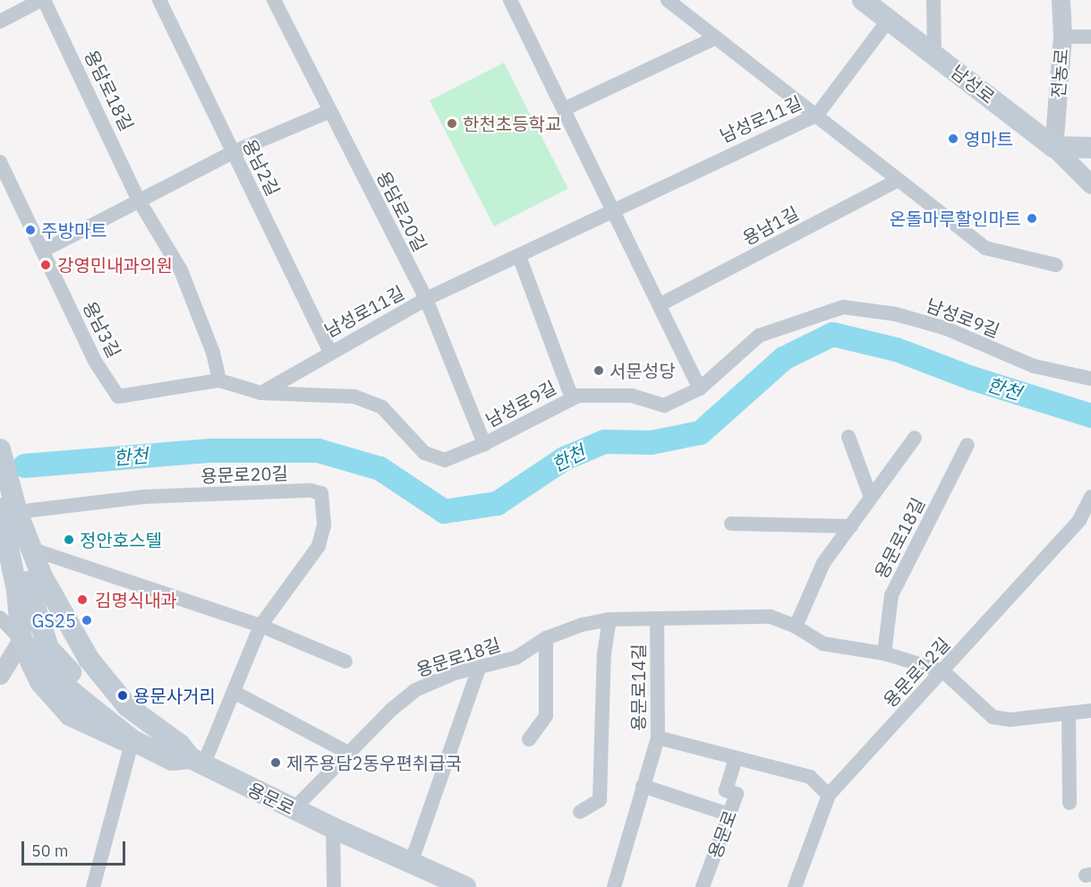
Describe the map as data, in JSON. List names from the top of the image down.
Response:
{
  "streets": {
    "main road": ["남성로", "용문로"],
    "street": [
      "전농로",
      "용담로18길",
      "남성로11길",
      "용남2길",
      "용담로20길",
      "용남1길",
      "남성로9길",
      "용남3길",
      "용문로20길",
      "용문로18길",
      "용문로12길",
      "용문로14길"
    ]
  },
  "crossings": [
    ["전농로", "남성로"],
    ["남성로", "남성로11길"],
    ["용담로18길", "남성로9길"],
    ["남성로11길", "용남2길"],
    ["남성로11길", "용담로20길"],
    ["남성로11길", "남성로9길"],
    ["용담로20길", "남성로9길"],
    ["남성로9길", "용남3길"],
    ["용문로20길", "용문로"],
    ["용문로18길", "용문로12길"],
    ["용문로18길", "용문로14길"],
    ["용문로18길", "용문로"]
  ],
  "water": ["한천"],
  "places": [
    "한천초등학교",
    "영마트",
    "온돌마루할인마트",
    "주방마트",
    "강영민내과의원",
    "서문성당",
    "정안호스텔",
    "김명식내과",
    "GS25",
    "용문사거리",
    "제주용담2동우편취급국"
  ],
  "scale_bar": "50 m"
}
